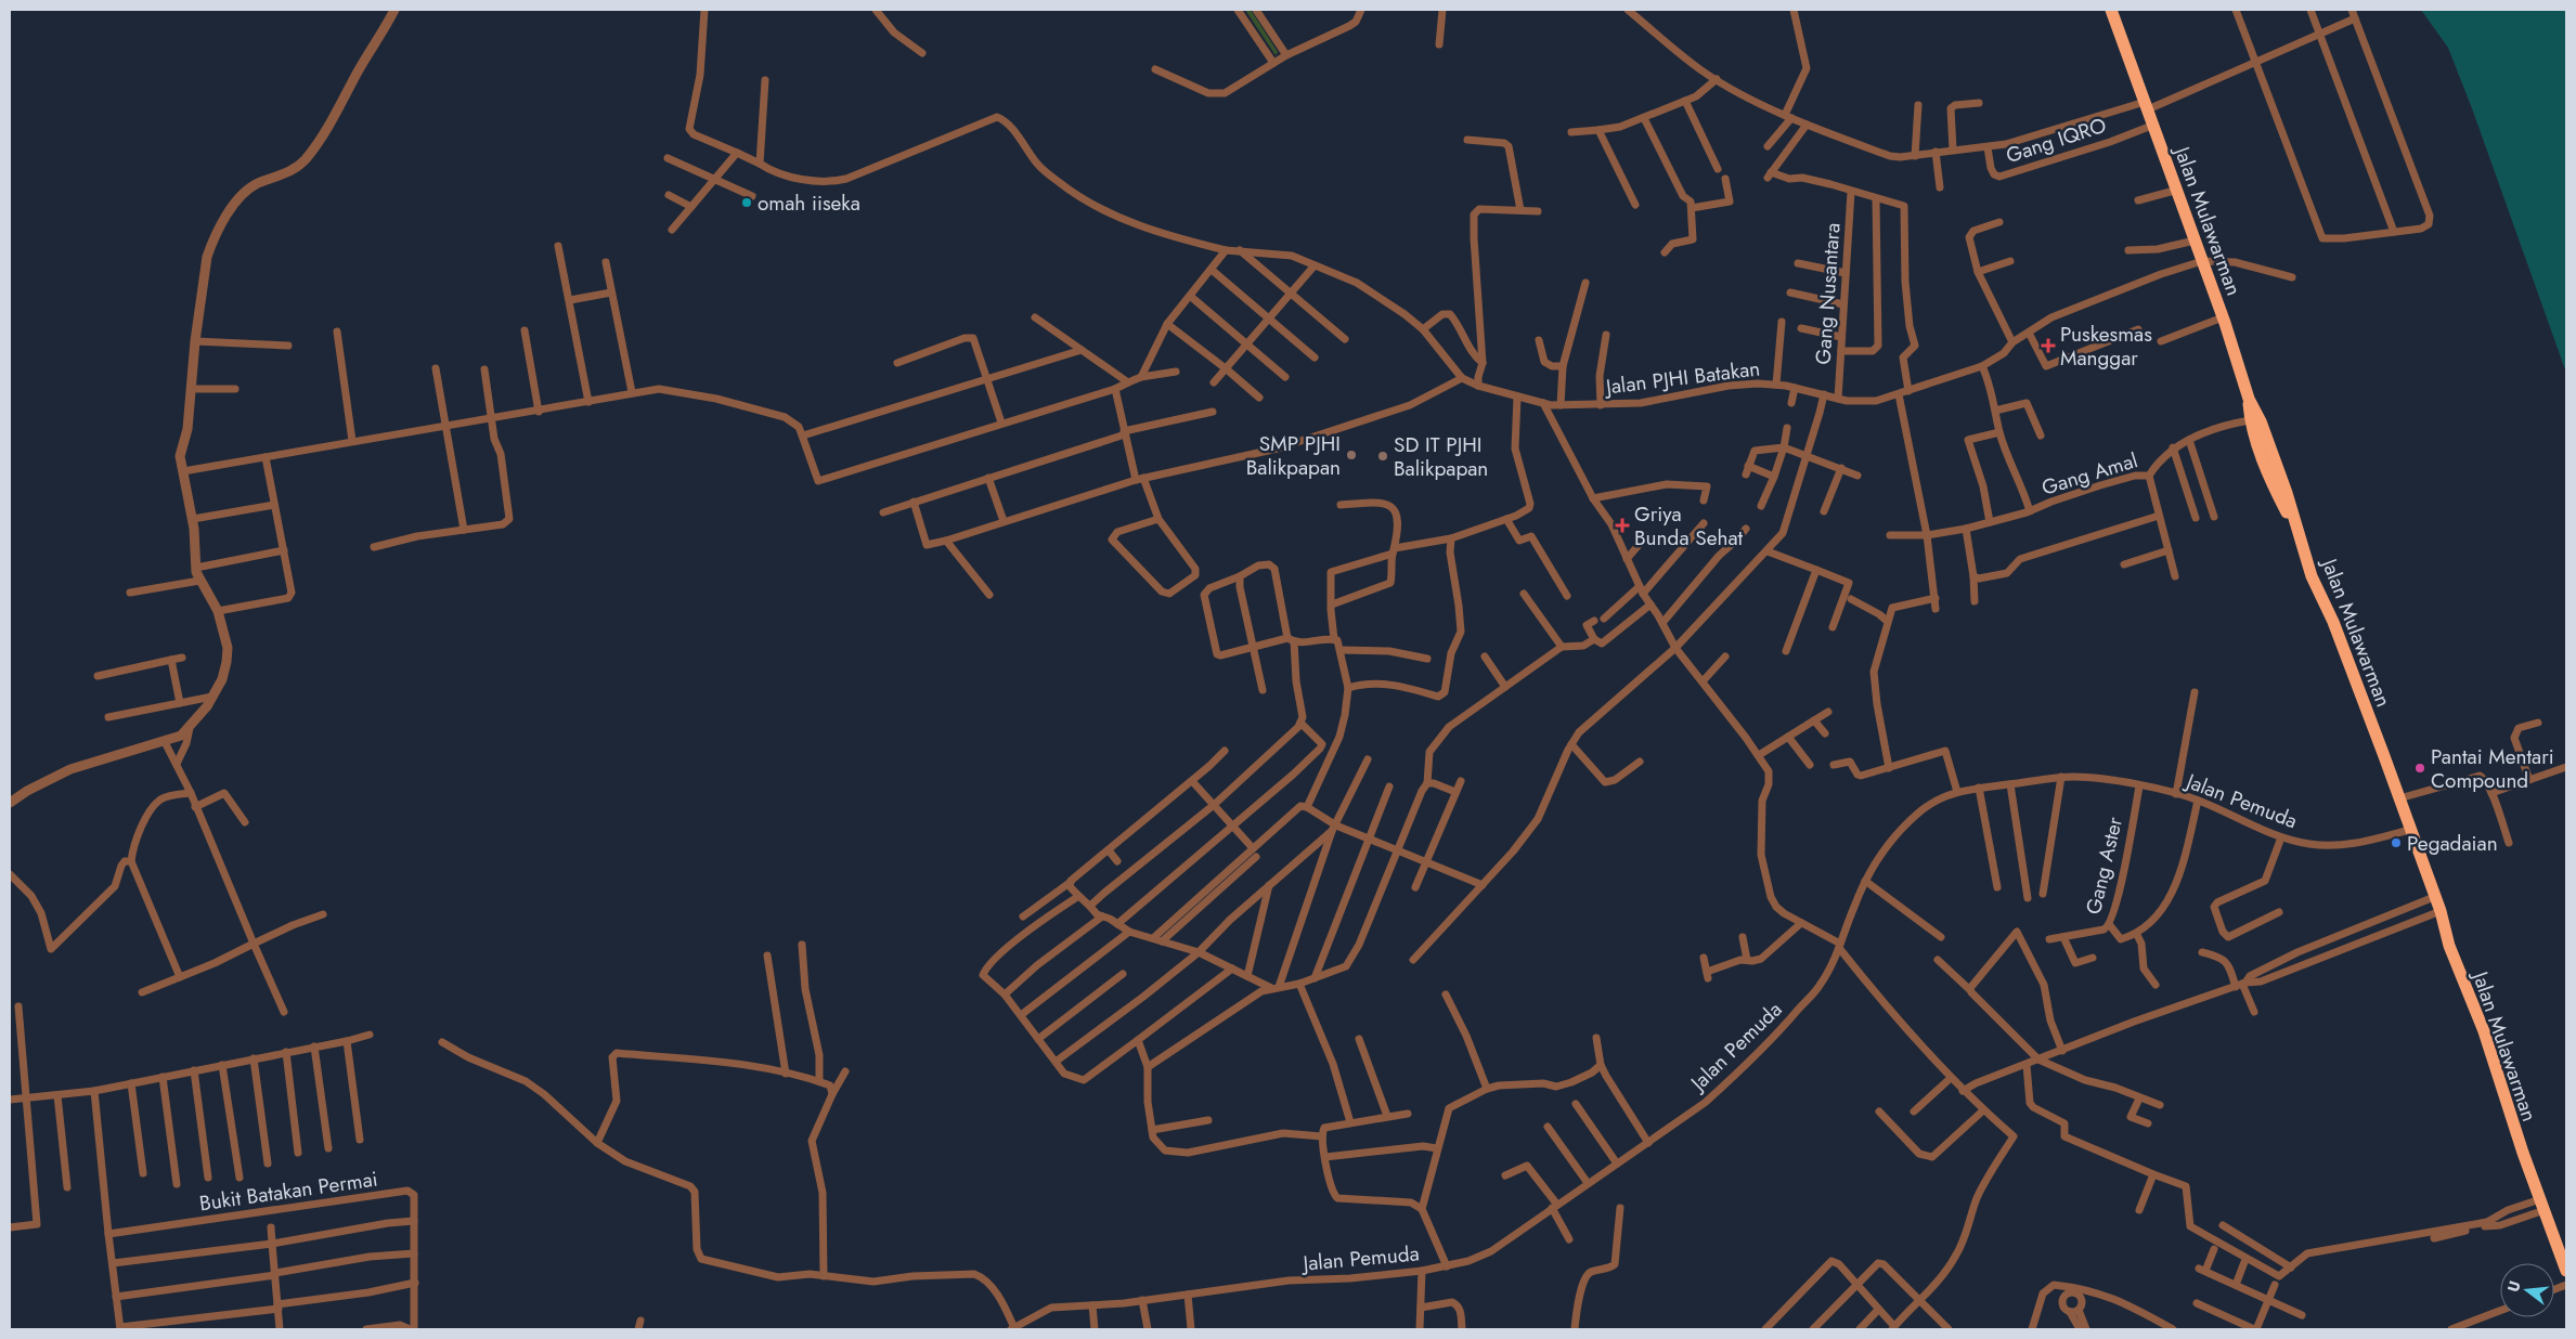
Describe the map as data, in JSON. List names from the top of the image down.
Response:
{
  "streets": {
    "highway": ["Jalan Mulawarman"],
    "street": [
      "Gang IQRO",
      "Gang Nusantara",
      "Jalan PJHI Batakan",
      "Gang Amal",
      "Jalan Pemuda",
      "Gang Aster",
      "Bukit Batakan Permai"
    ]
  },
  "crossings": [
    ["Gang IQRO", "Jalan Mulawarman"],
    ["Jalan Mulawarman", "Jalan PJHI Batakan"],
    ["Jalan Mulawarman", "Jalan Pemuda"],
    ["Gang Nusantara", "Jalan PJHI Batakan"],
    ["Jalan Pemuda", "Gang Aster"]
  ],
  "places": {
    "other": [
      "omah iiseka",
      "SMP PJHI Balikpapan",
      "SD IT PJHI Balikpapan",
      "Pantai Mentari Compound",
      "Pegadaian"
    ],
    "health": ["Puskesmas Manggar", "Griya Bunda Sehat"]
  },
  "north": "left"
}
